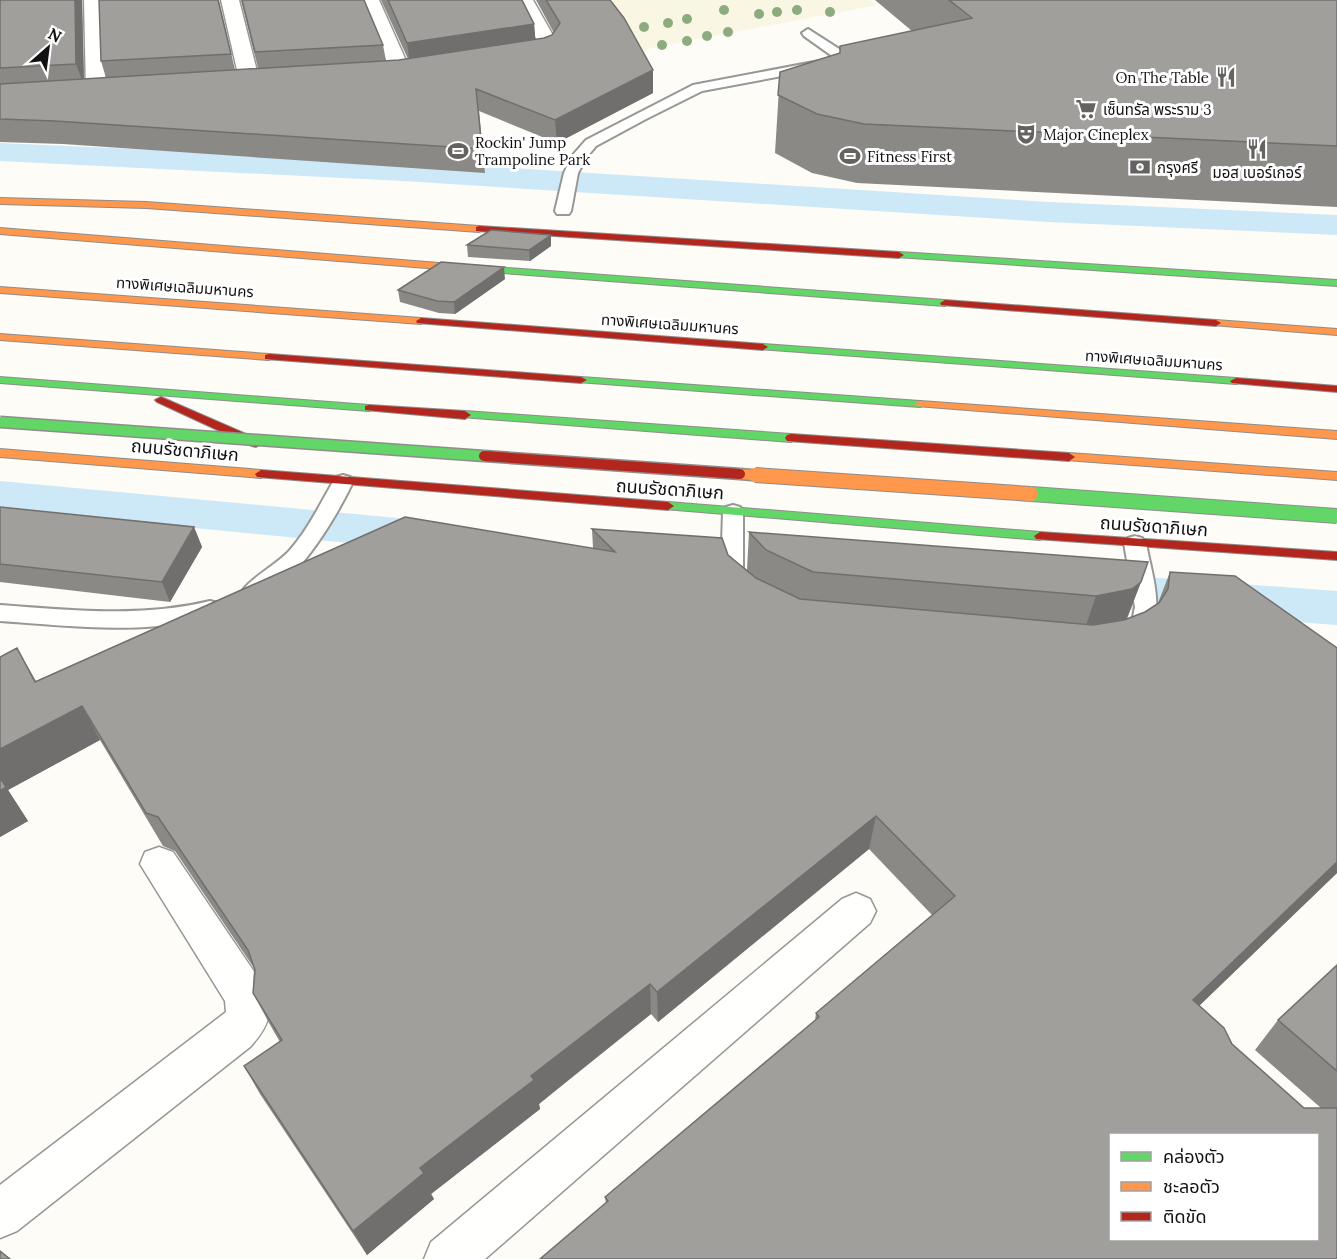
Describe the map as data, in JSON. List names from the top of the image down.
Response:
{
  "streets": {
    "main road": ["ทางพิเศษเฉลิมมหานคร", "ถนนรัชดาภิเษก"]
  },
  "places": {
    "restaurant": ["On The Table", "มอส เบอร์เกอร์"],
    "supermarket": ["เซ็นทรัล พระราม 3"],
    "theatre": ["Major Cineplex"],
    "sports": ["Rockin' Jump Trampoline Park", "Fitness First"],
    "bank": ["กรุงศรี"]
  },
  "legend": ["คล่องตัว", "ชะลอตัว", "ติดขัด"],
  "north": "top right"
}
